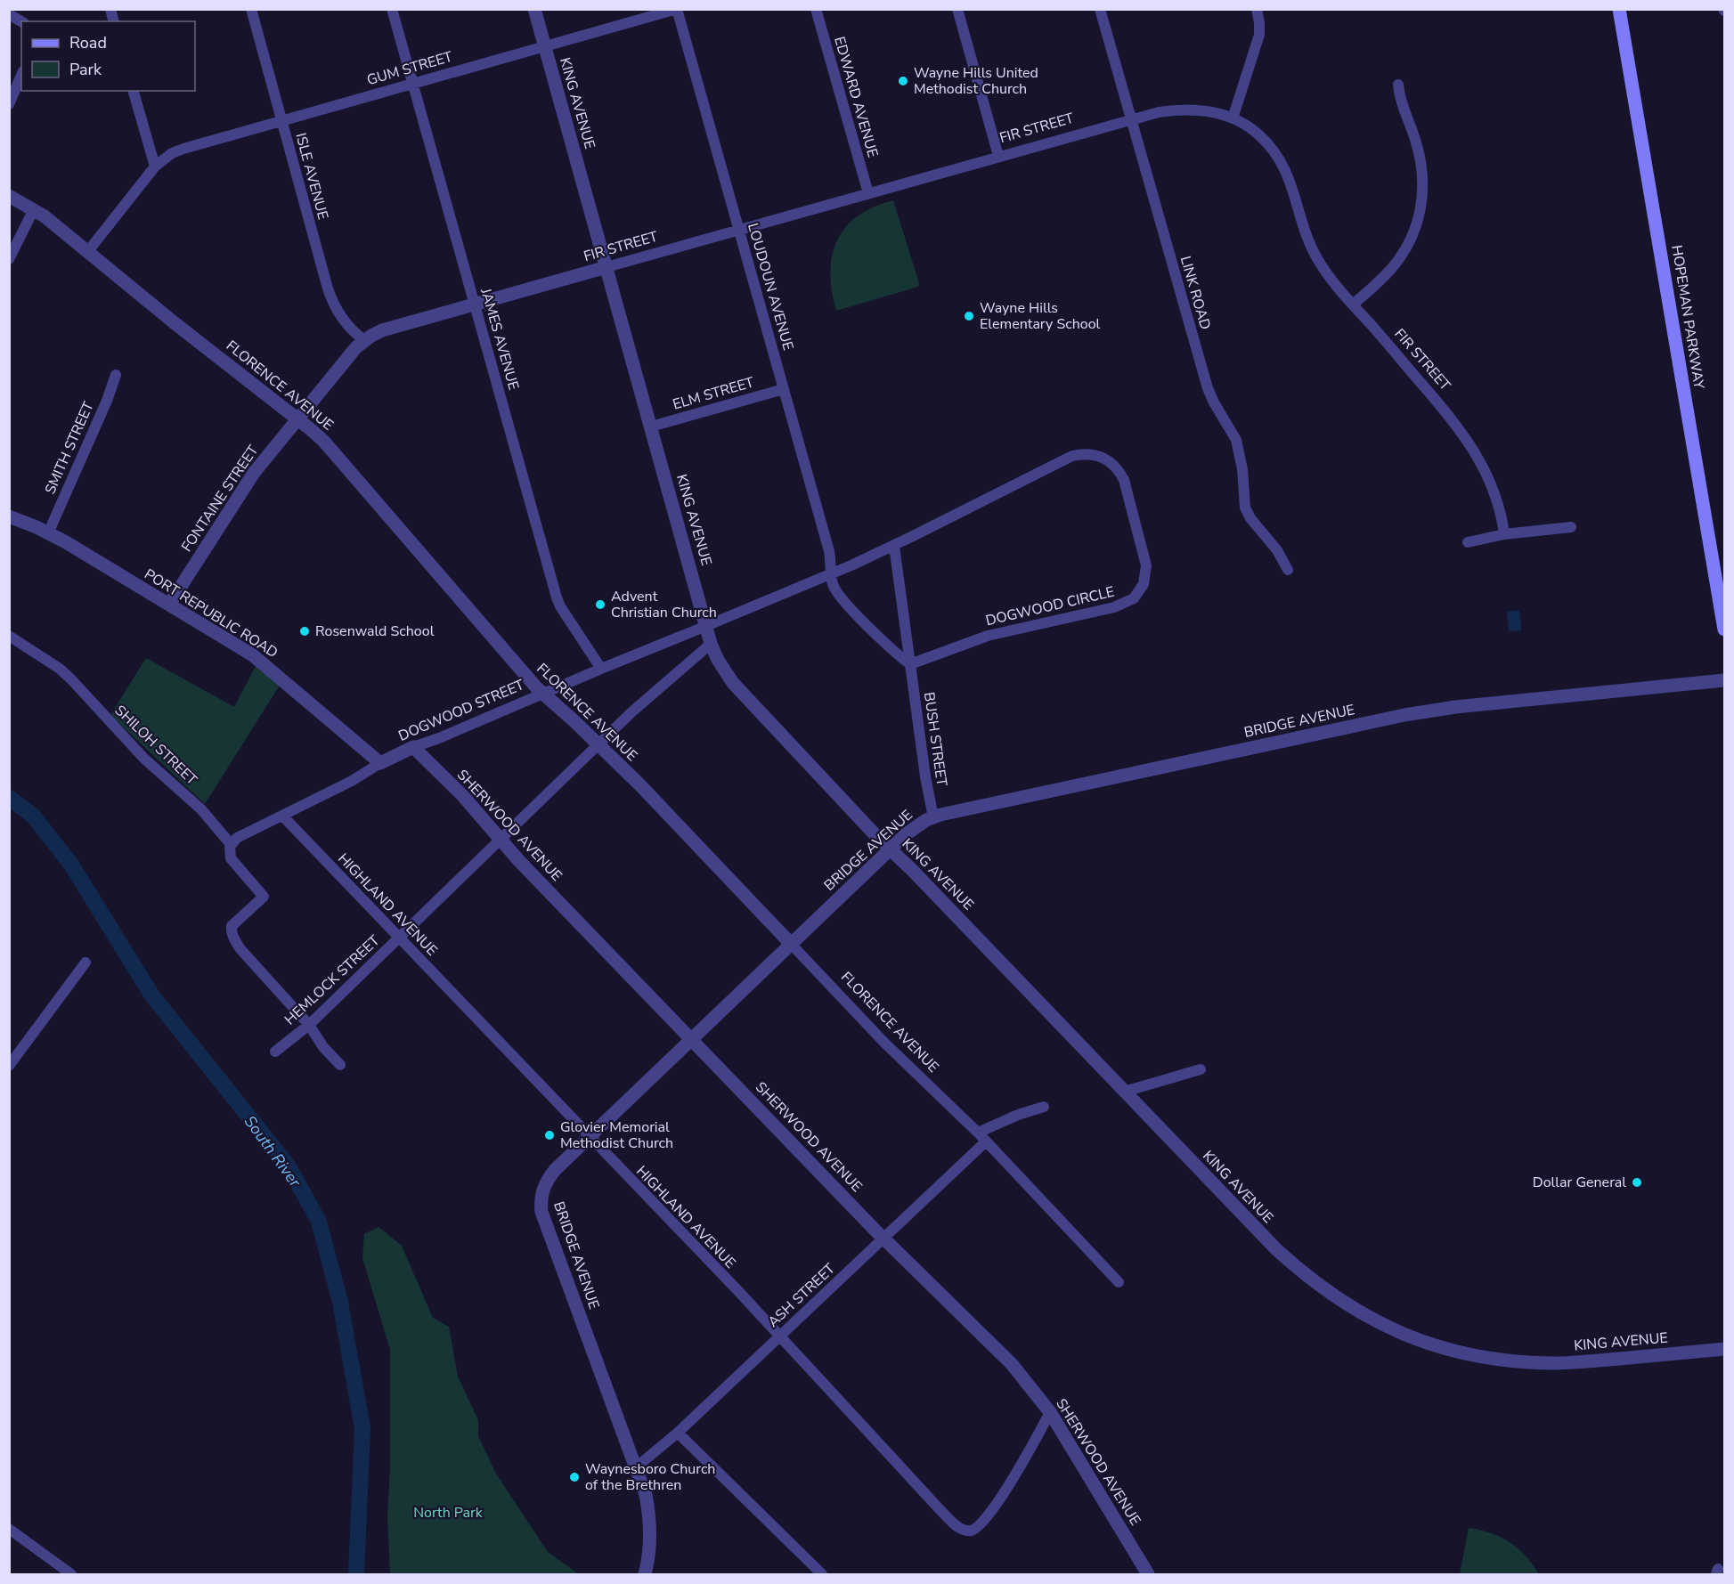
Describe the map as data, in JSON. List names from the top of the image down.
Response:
{
  "streets": {
    "main road": ["HOPEMAN PARKWAY"],
    "street": [
      "GUM STREET",
      "EDWARD AVENUE",
      "KING AVENUE",
      "FIR STREET",
      "ISLE AVENUE",
      "LOUDOUN AVENUE",
      "LINK ROAD",
      "JAMES AVENUE",
      "FLORENCE AVENUE",
      "ELM STREET",
      "SMITH STREET",
      "FONTAINE STREET",
      "DOGWOOD CIRCLE",
      "PORT REPUBLIC ROAD",
      "DOGWOOD STREET",
      "BRIDGE AVENUE",
      "BUSH STREET",
      "SHILOH STREET",
      "SHERWOOD AVENUE",
      "HIGHLAND AVENUE",
      "HEMLOCK STREET",
      "ASH STREET"
    ]
  },
  "crossings": [
    ["GUM STREET", "KING AVENUE"],
    ["GUM STREET", "ISLE AVENUE"],
    ["GUM STREET", "LOUDOUN AVENUE"],
    ["GUM STREET", "JAMES AVENUE"],
    ["GUM STREET", "FLORENCE AVENUE"],
    ["EDWARD AVENUE", "FIR STREET"],
    ["KING AVENUE", "FIR STREET"],
    ["KING AVENUE", "ELM STREET"],
    ["KING AVENUE", "DOGWOOD STREET"],
    ["KING AVENUE", "BRIDGE AVENUE"],
    ["KING AVENUE", "HEMLOCK STREET"],
    ["FIR STREET", "ISLE AVENUE"],
    ["FIR STREET", "LOUDOUN AVENUE"],
    ["FIR STREET", "LINK ROAD"],
    ["FIR STREET", "JAMES AVENUE"],
    ["FIR STREET", "FONTAINE STREET"],
    ["ISLE AVENUE", "FONTAINE STREET"],
    ["LOUDOUN AVENUE", "ELM STREET"],
    ["LOUDOUN AVENUE", "DOGWOOD STREET"],
    ["JAMES AVENUE", "DOGWOOD STREET"],
    ["FLORENCE AVENUE", "FONTAINE STREET"],
    ["FLORENCE AVENUE", "DOGWOOD STREET"],
    ["FLORENCE AVENUE", "BRIDGE AVENUE"],
    ["FLORENCE AVENUE", "HEMLOCK STREET"],
    ["FLORENCE AVENUE", "ASH STREET"],
    ["SMITH STREET", "PORT REPUBLIC ROAD"],
    ["FONTAINE STREET", "PORT REPUBLIC ROAD"],
    ["DOGWOOD CIRCLE", "DOGWOOD STREET"],
    ["DOGWOOD CIRCLE", "BUSH STREET"],
    ["PORT REPUBLIC ROAD", "DOGWOOD STREET"],
    ["DOGWOOD STREET", "BUSH STREET"],
    ["DOGWOOD STREET", "SHERWOOD AVENUE"],
    ["DOGWOOD STREET", "HIGHLAND AVENUE"],
    ["BRIDGE AVENUE", "BUSH STREET"],
    ["BRIDGE AVENUE", "SHERWOOD AVENUE"],
    ["BRIDGE AVENUE", "HIGHLAND AVENUE"],
    ["BRIDGE AVENUE", "ASH STREET"],
    ["SHERWOOD AVENUE", "HIGHLAND AVENUE"],
    ["SHERWOOD AVENUE", "HEMLOCK STREET"],
    ["SHERWOOD AVENUE", "ASH STREET"],
    ["HIGHLAND AVENUE", "HEMLOCK STREET"],
    ["HIGHLAND AVENUE", "ASH STREET"]
  ],
  "water": ["South River"],
  "parks": ["North Park"],
  "places": [
    "Wayne Hills United Methodist Church",
    "Wayne Hills Elementary School",
    "Advent Christian Church",
    "Rosenwald School",
    "Glovier Memorial Methodist Church",
    "Dollar General",
    "Waynesboro Church of the Brethren"
  ],
  "legend": ["Road", "Park"]
}
